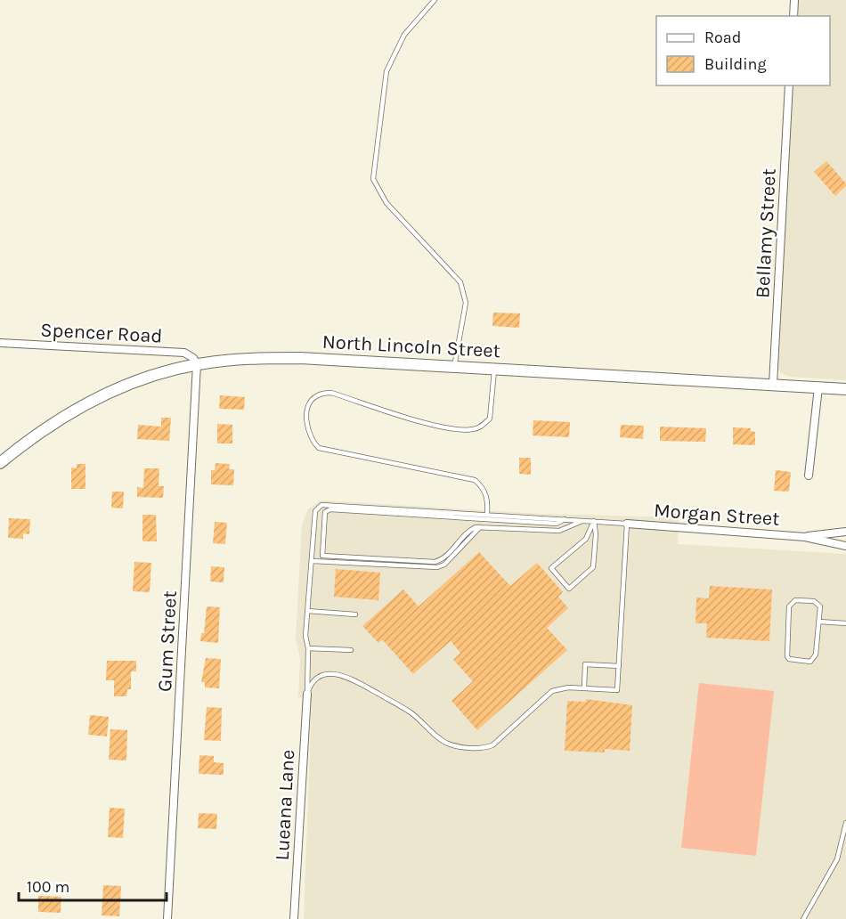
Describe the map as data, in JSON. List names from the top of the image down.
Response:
{
  "streets": {
    "street": [
      "Bellamy Street",
      "Spencer Road",
      "North Lincoln Street",
      "Morgan Street",
      "Gum Street",
      "Lueana Lane"
    ]
  },
  "crossings": [
    ["Bellamy Street", "North Lincoln Street"],
    ["Spencer Road", "North Lincoln Street"],
    ["Spencer Road", "Gum Street"],
    ["North Lincoln Street", "Gum Street"]
  ],
  "legend": ["Road", "Building"],
  "scale_bar": "100 m"
}
